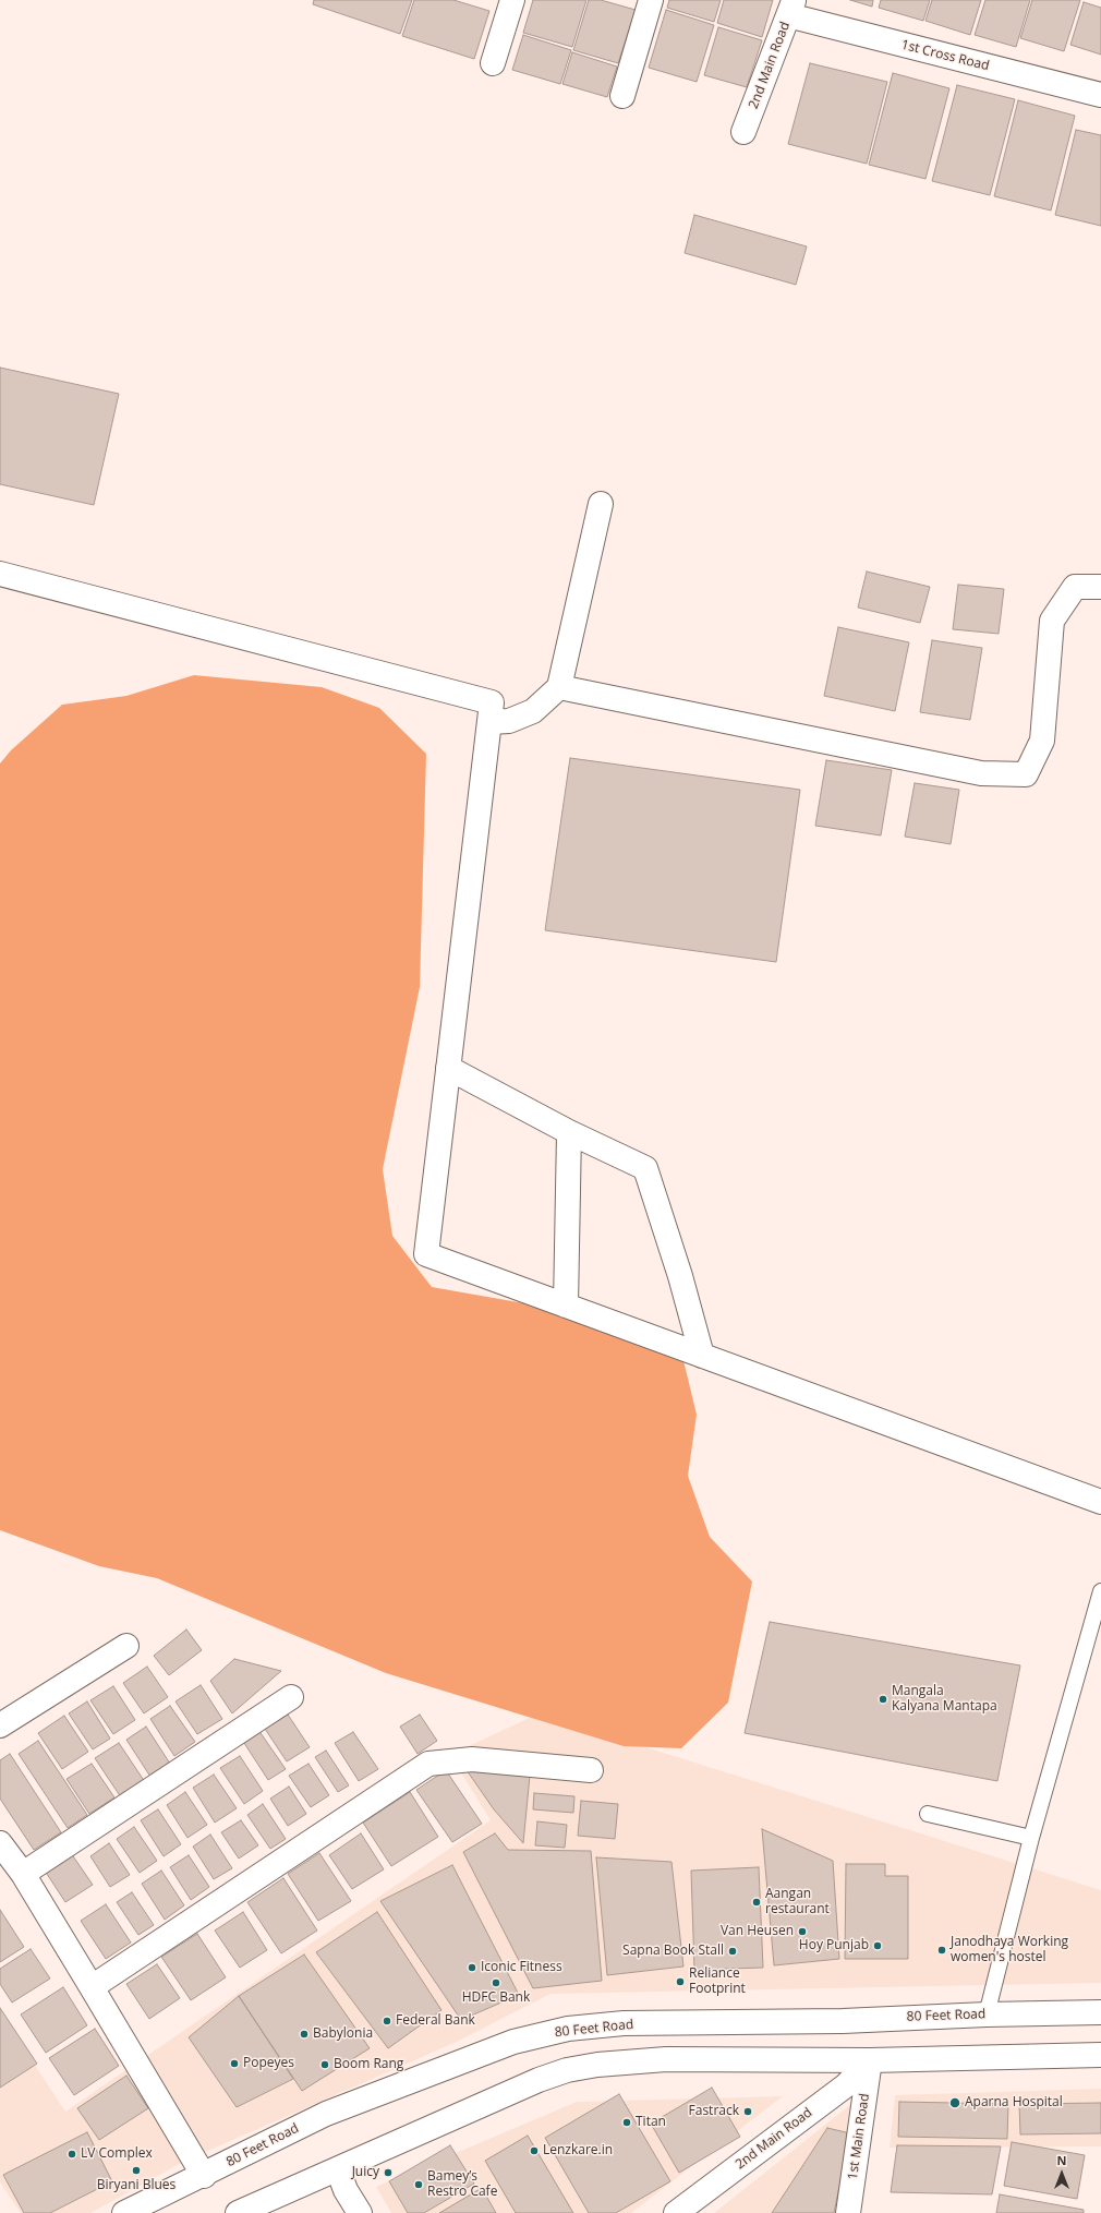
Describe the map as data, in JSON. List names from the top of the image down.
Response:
{
  "streets": {
    "street": [
      "1st Cross Road",
      "2nd Main Road",
      "80 Feet Road",
      "1st Main Road"
    ]
  },
  "crossings": [
    ["1st Cross Road", "2nd Main Road"],
    ["2nd Main Road", "1st Main Road"]
  ],
  "places": [
    "Mangala Kalyana Mantapa",
    "Aangan restaurant",
    "Van Heusen",
    "Hoy Punjab",
    "Janodhaya Working women's hostel",
    "Sapna Book Stall",
    "Iconic Fitness",
    "Reliance Footprint",
    "HDFC Bank",
    "Federal Bank",
    "Babylonia",
    "Popeyes",
    "Boom Rang",
    "Aparna Hospital",
    "Fastrack",
    "Titan",
    "Lenzkare.in",
    "LV Complex",
    "Biryani Blues",
    "Juicy",
    "Bamey’s Restro Cafe"
  ],
  "north": "top"
}
